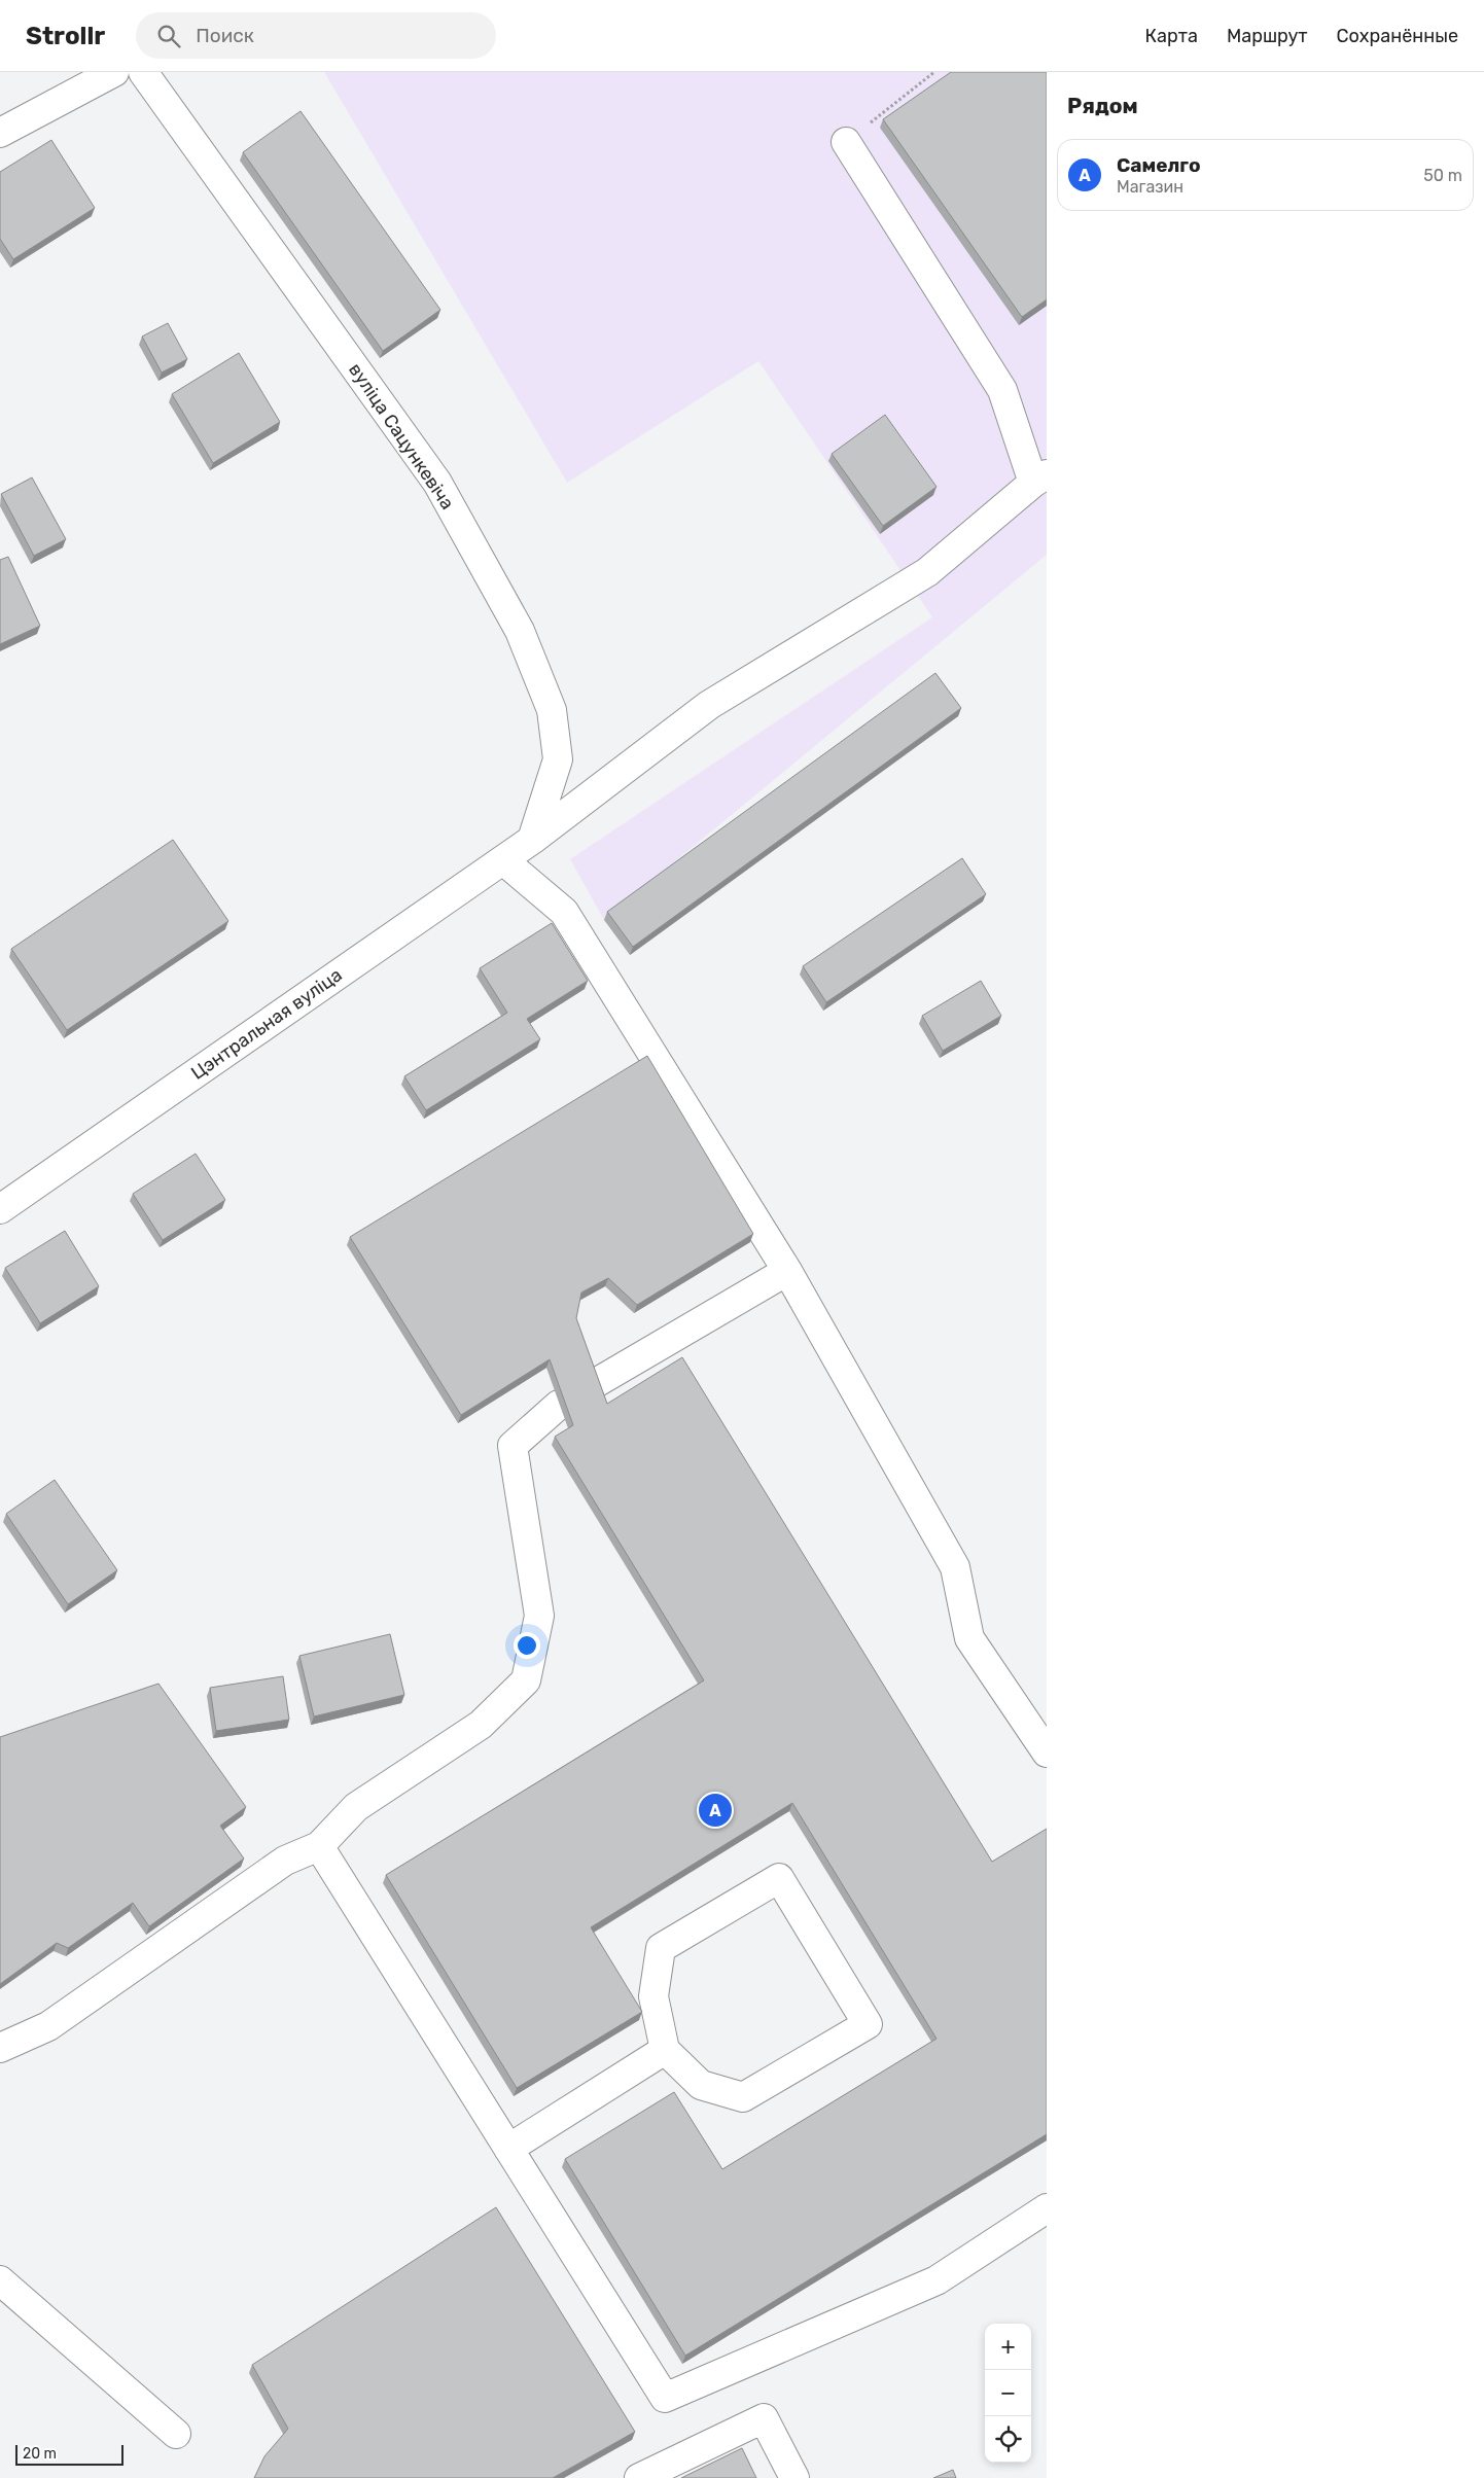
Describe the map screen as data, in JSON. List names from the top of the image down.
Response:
{
  "streets": {
    "street": ["вуліца Сацункевіча", "Цэнтральная вуліца"]
  },
  "crossings": [
    ["вуліца Сацункевіча", "Цэнтральная вуліца"]
  ],
  "scale_bar": "20 m",
  "page": {
    "header": "Strollr",
    "search": "Поиск",
    "nav": ["Карта", "Маршрут", "Сохранённые"],
    "heading": "Рядом",
    "list": [
      {
        "mark": "A",
        "name": "Самелго",
        "note": "Магазин",
        "value": "50 m"
      }
    ],
    "pins": "A",
    "map_buttons": ["+", "−"],
    "scale": "20 m"
  }
}
